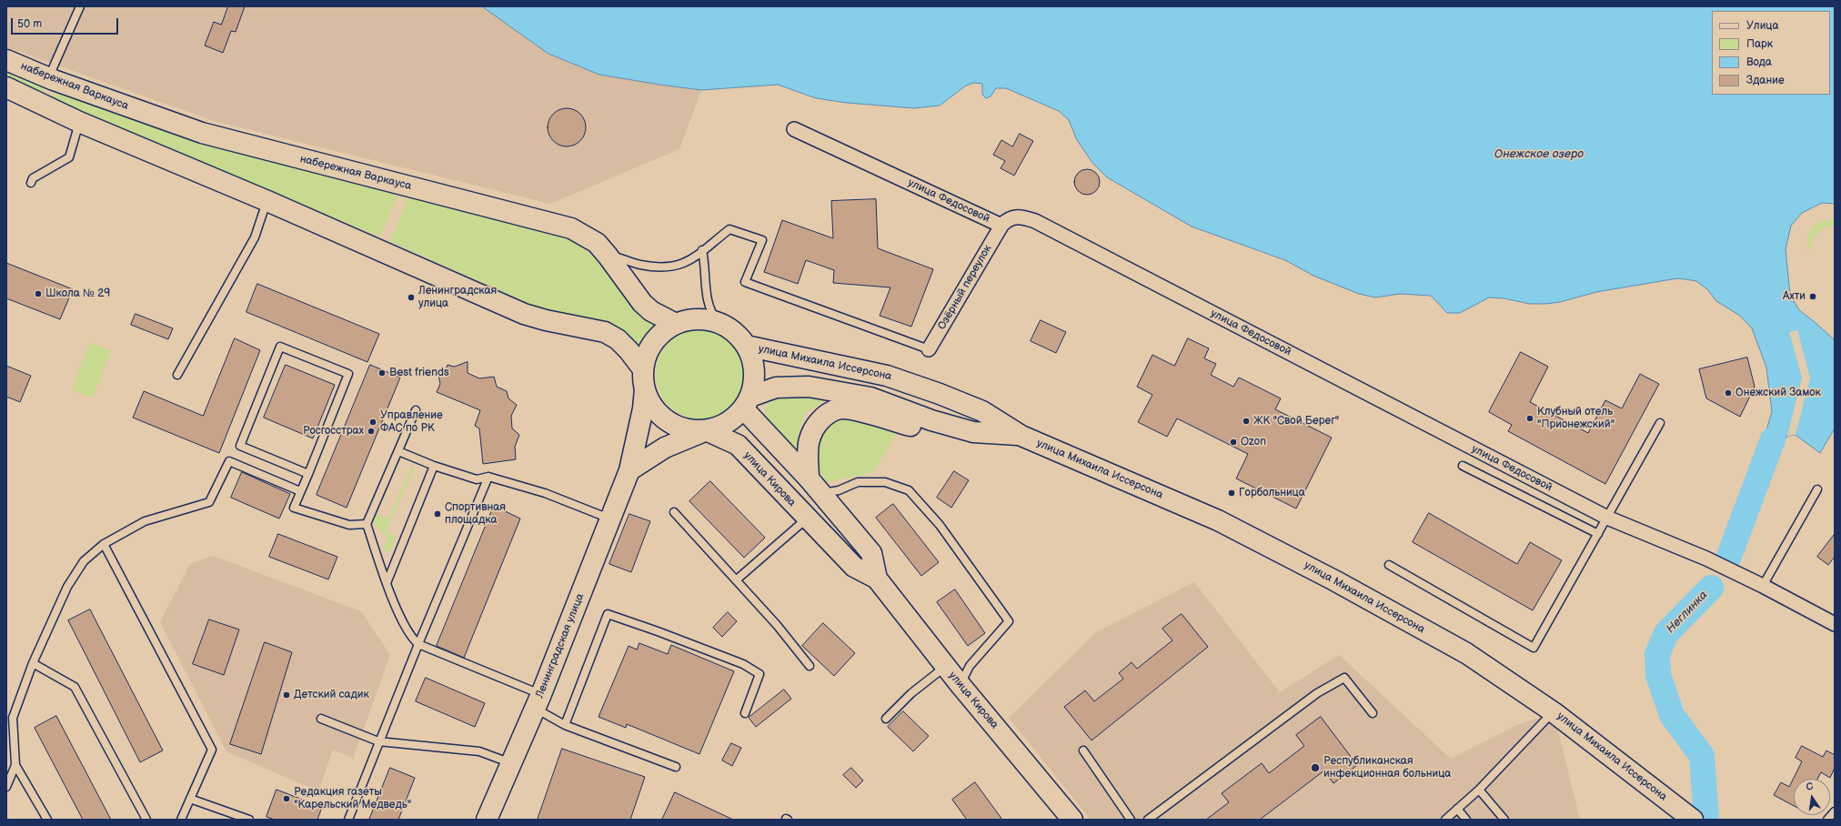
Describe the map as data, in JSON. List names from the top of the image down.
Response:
{
  "streets": {
    "main road": [
      "набережная Варкауса",
      "улица Михаила Иссерсона",
      "улица Кирова",
      "Ленинградская улица"
    ],
    "street": ["улица Федосовой", "Озёрный переулок"]
  },
  "crossings": [
    ["набережная Варкауса", "улица Михаила Иссерсона"],
    ["набережная Варкауса", "улица Кирова"],
    ["набережная Варкауса", "Ленинградская улица"],
    ["улица Федосовой", "Озёрный переулок"],
    ["улица Михаила Иссерсона", "улица Кирова"],
    ["улица Михаила Иссерсона", "Ленинградская улица"],
    ["улица Кирова", "Ленинградская улица"]
  ],
  "water": ["Онежское озеро", "Неглинка"],
  "places": [
    "Школа № 29",
    "Ахти",
    "Ленинградская улица",
    "Best friends",
    "Онежский Замок",
    "Клубный отель \"Прионежский\"",
    "ЖК \"Свой Берег\"",
    "Управление ФАС по РК",
    "Росгосстрах",
    "Ozon",
    "Горбольница",
    "Спортивная площадка",
    "Детский садик",
    "Республиканская инфекционная больница",
    "Редакция газеты \"Карельский Медведь\""
  ],
  "legend": [
    "Улица",
    "Парк",
    "Вода",
    "Здание"
  ],
  "scale_bar": "50 m",
  "north": "top"
}
